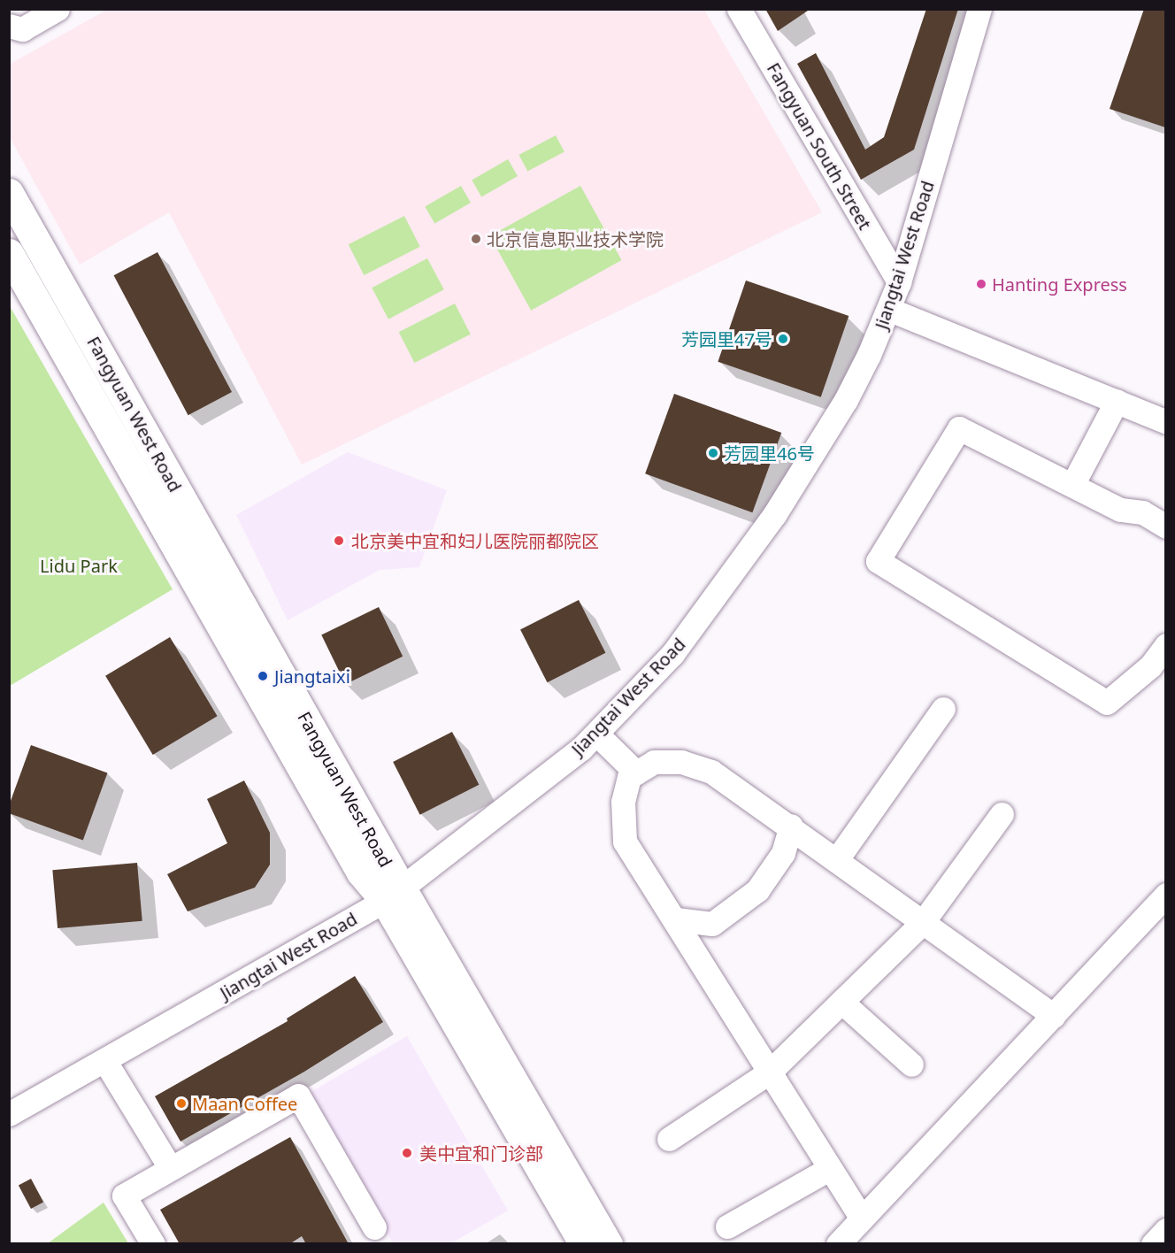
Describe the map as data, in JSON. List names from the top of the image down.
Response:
{
  "streets": {
    "main road": ["Fangyuan West Road"],
    "street": ["Fangyuan South Street", "Jiangtai West Road"]
  },
  "crossings": [
    ["Fangyuan South Street", "Jiangtai West Road"],
    ["Jiangtai West Road", "Fangyuan West Road"]
  ],
  "parks": ["Lidu Park"],
  "places": [
    "北京信息职业技术学院",
    "Hanting Express",
    "芳园里47号",
    "芳园里46号",
    "北京美中宜和妇儿医院丽都院区",
    "Jiangtaixi",
    "Maan Coffee",
    "美中宜和门诊部"
  ]
}
